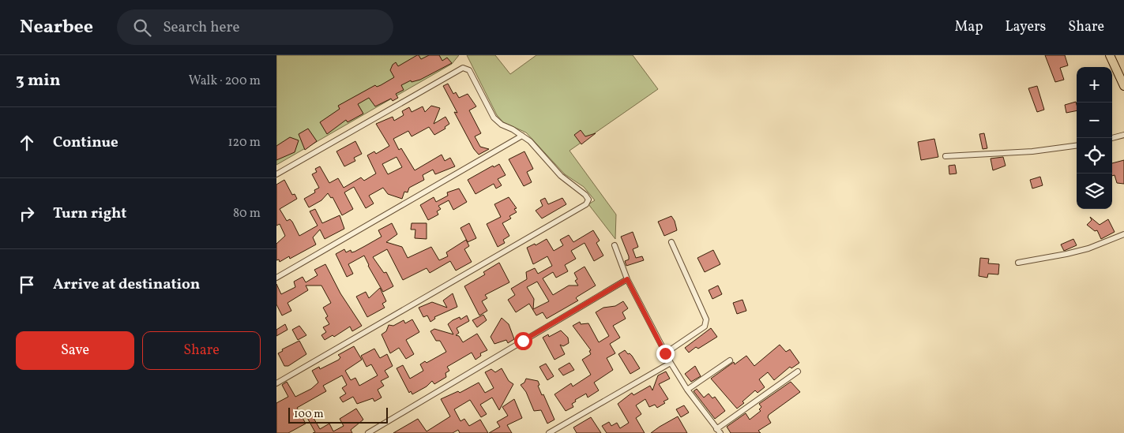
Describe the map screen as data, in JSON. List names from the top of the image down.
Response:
{
  "scale_bar": "100 m",
  "page": {
    "header": "Nearbee",
    "search": "Search here",
    "nav": ["Map", "Layers", "Share"],
    "heading": ["3 min", "Walk · 200 m"],
    "map_buttons": ["+", "−"],
    "list": [
      ["Continue", "120 m"],
      ["Turn right", "80 m"],
      "Arrive at destination"
    ],
    "buttons": ["Save", "Share"],
    "scale": "100 m"
  }
}
